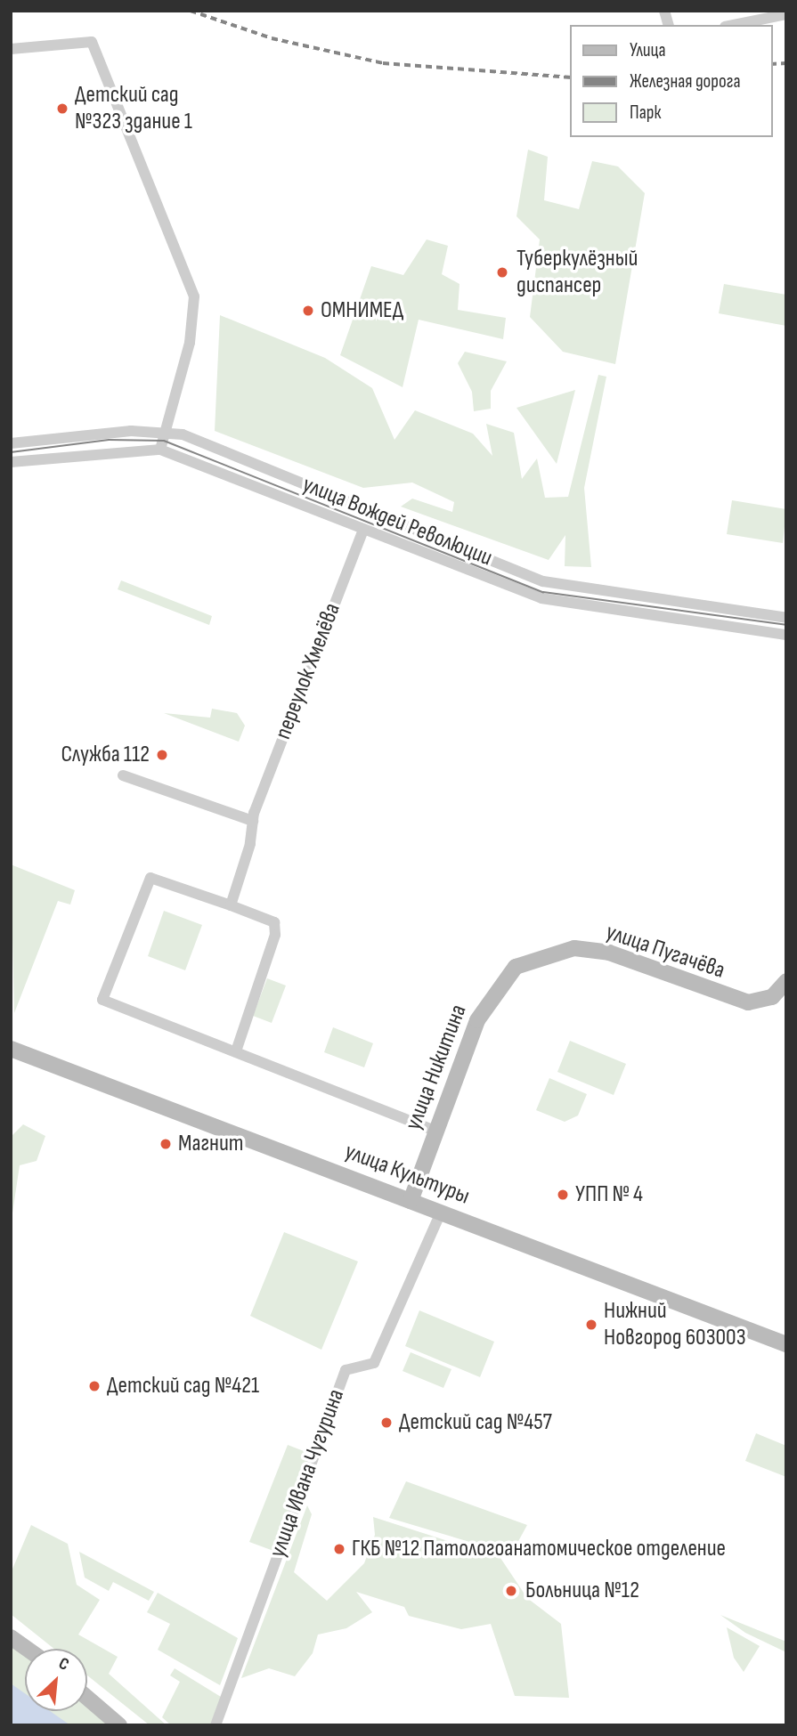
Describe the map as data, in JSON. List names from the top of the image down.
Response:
{
  "streets": {
    "main road": ["улица Пугачёва", "улица Никитина", "улица Культуры"],
    "street": ["улица Вождей Революции", "переулок Хмелёва", "улица Ивана Чугурина"]
  },
  "crossings": [
    ["улица Вождей Революции", "переулок Хмелёва"],
    ["улица Пугачёва", "улица Никитина"],
    ["улица Никитина", "улица Культуры"],
    ["улица Культуры", "улица Ивана Чугурина"]
  ],
  "places": [
    "Детский сад №323 здание 1",
    "Туберкулёзный диспансер",
    "ОМНИМЕД",
    "Служба 112",
    "Магнит",
    "УПП № 4",
    "Нижний Новгород 603003",
    "Детский сад №421",
    "Детский сад №457",
    "ГКБ №12 Патологоанатомическое отделение",
    "Больница №12"
  ],
  "legend": ["Улица", "Железная дорога", "Парк"],
  "north": "top right"
}
